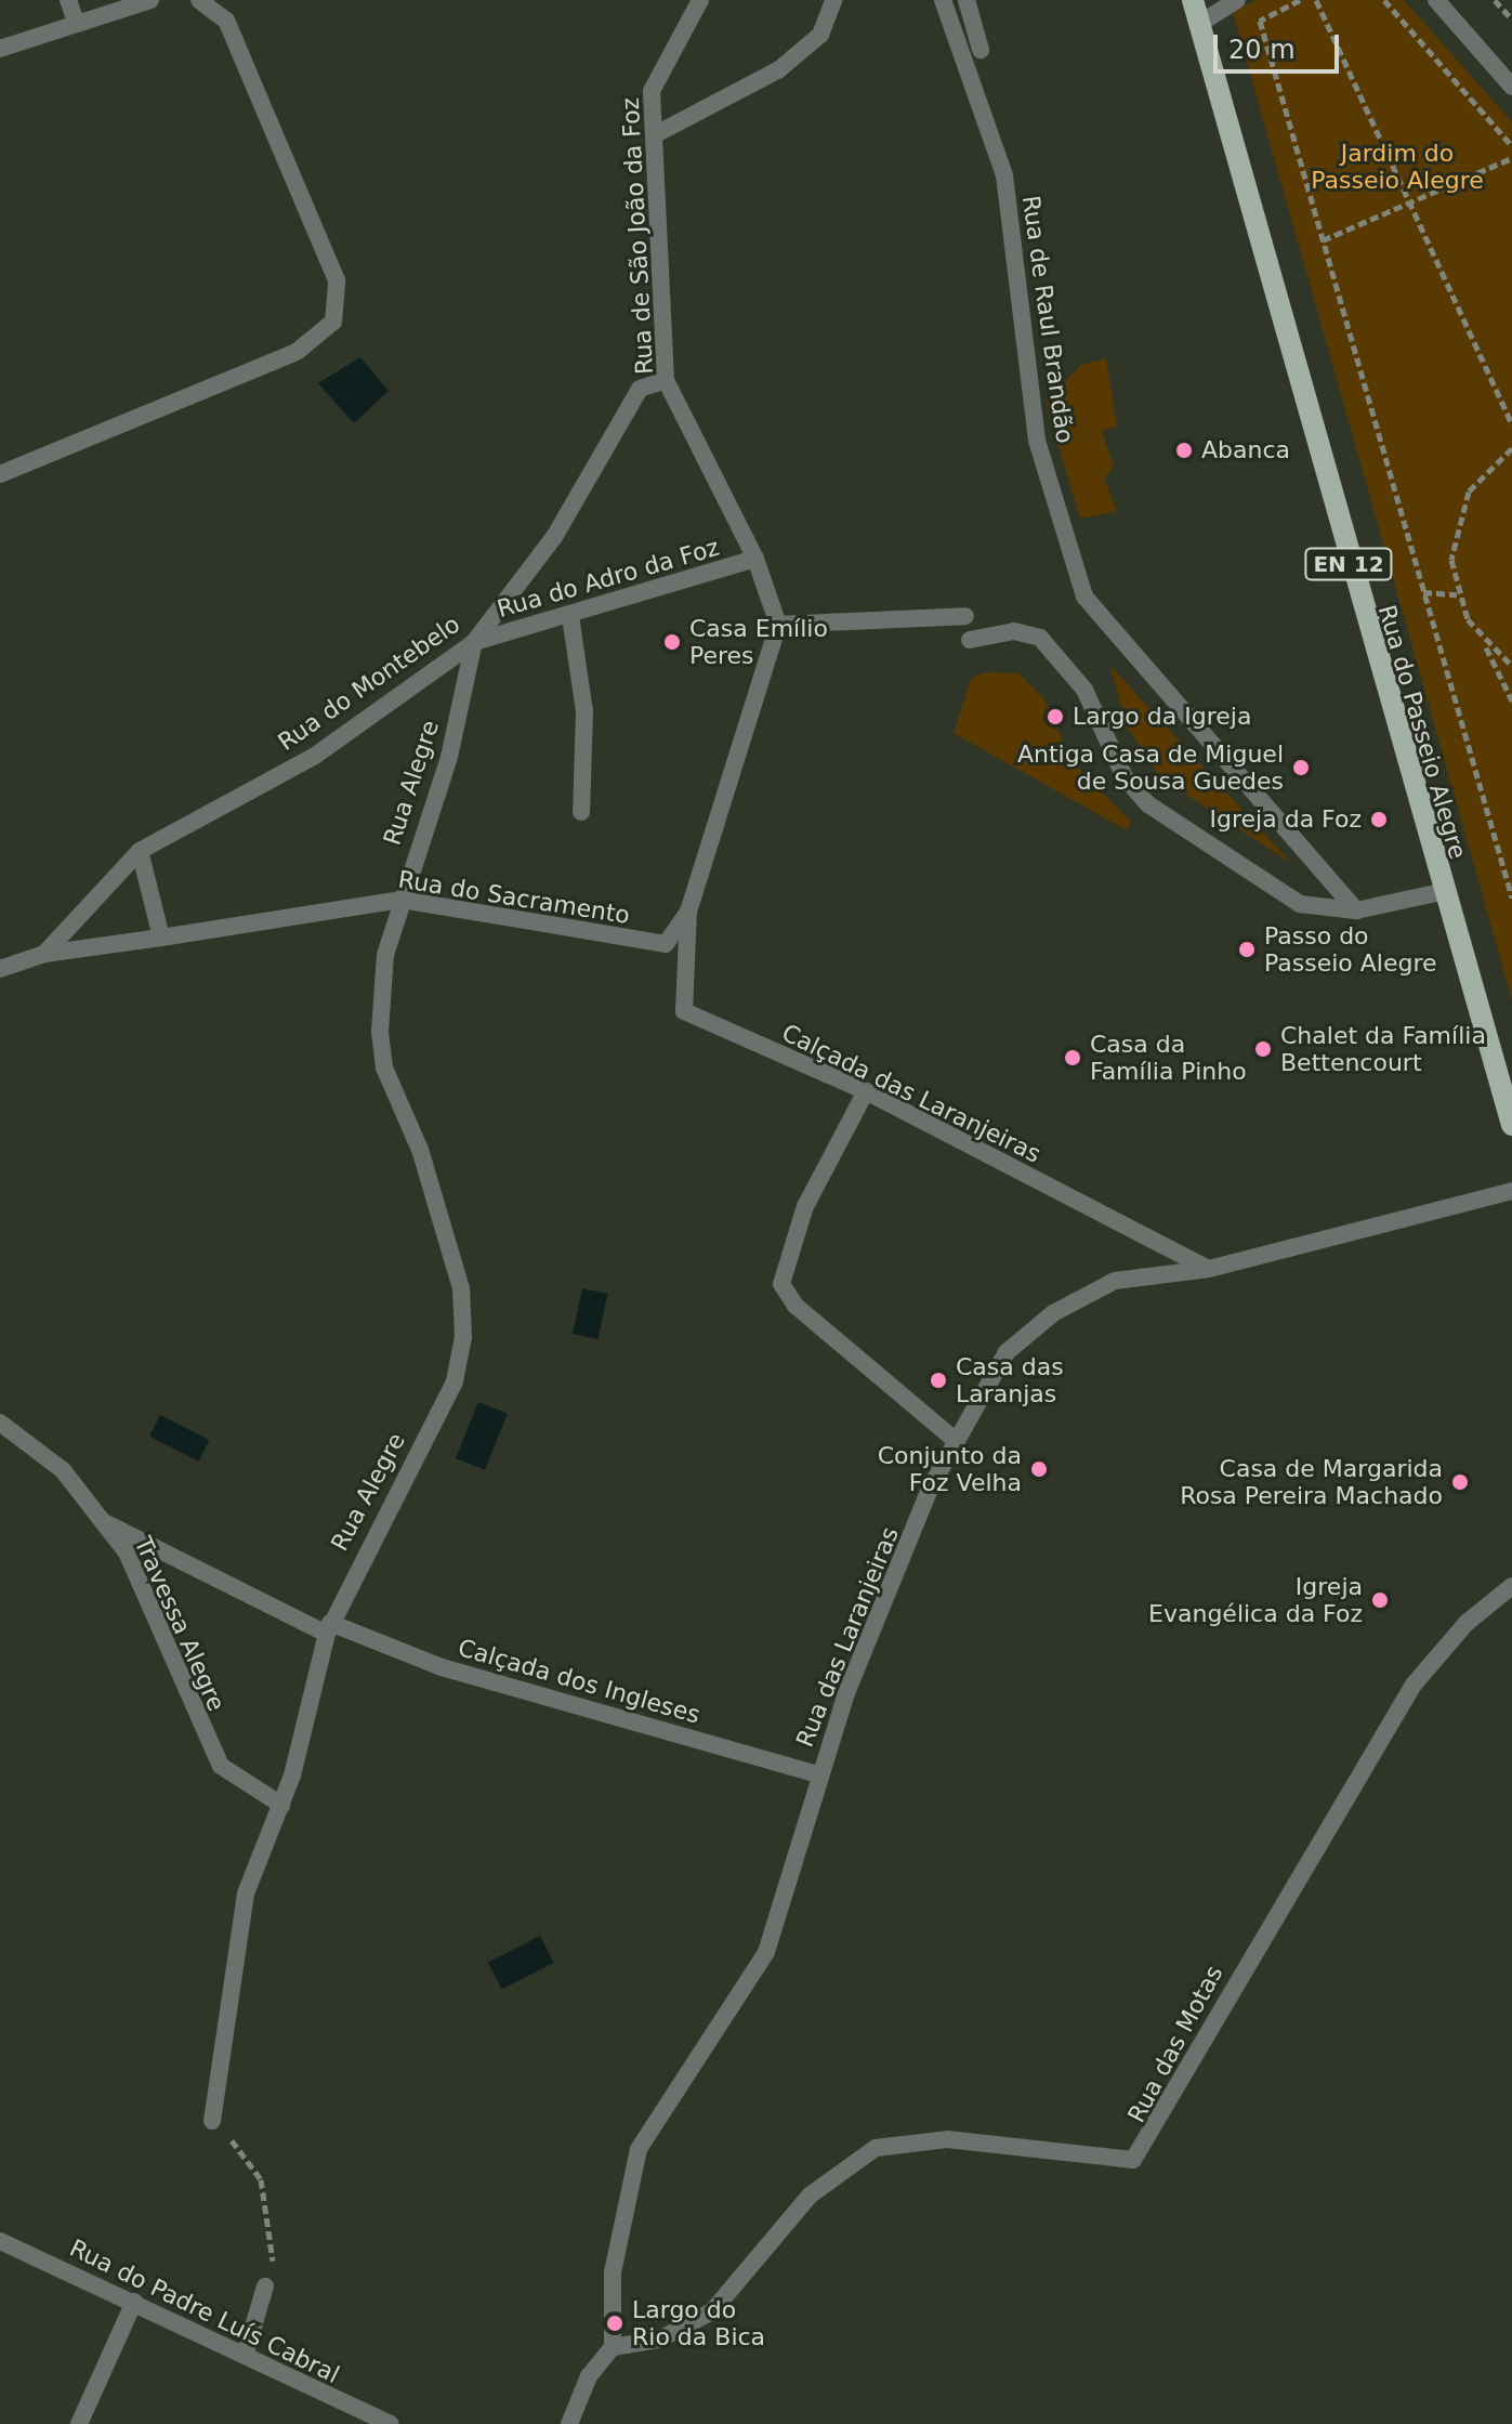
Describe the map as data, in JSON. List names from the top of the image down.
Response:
{
  "streets": {
    "main road": ["EN 12", "Rua do Passeio Alegre"],
    "street": [
      "Rua de São João da Foz",
      "Rua de Raul Brandão",
      "Rua do Adro da Foz",
      "Rua do Montebelo",
      "Rua Alegre",
      "Rua do Sacramento",
      "Calçada das Laranjeiras",
      "Travessa Alegre",
      "Rua das Laranjeiras",
      "Calçada dos Ingleses",
      "Rua das Motas",
      "Rua do Padre Luís Cabral"
    ]
  },
  "crossings": [
    ["Rua de São João da Foz", "Rua do Adro da Foz"],
    ["Rua de São João da Foz", "Rua do Montebelo"],
    ["Rua do Adro da Foz", "Rua do Montebelo"],
    ["Rua do Adro da Foz", "Rua Alegre"],
    ["Rua do Montebelo", "Rua Alegre"],
    ["Rua do Montebelo", "Rua do Sacramento"],
    ["Rua Alegre", "Rua do Sacramento"],
    ["Rua Alegre", "Travessa Alegre"],
    ["Rua Alegre", "Calçada dos Ingleses"],
    ["Rua do Sacramento", "Calçada das Laranjeiras"],
    ["Calçada das Laranjeiras", "Rua das Laranjeiras"],
    ["Travessa Alegre", "Calçada dos Ingleses"],
    ["Rua das Laranjeiras", "Calçada dos Ingleses"],
    ["Rua das Laranjeiras", "Rua das Motas"]
  ],
  "parks": ["Jardim do Passeio Alegre"],
  "places": [
    "Abanca",
    "Casa Emílio Peres",
    "Largo da Igreja",
    "Antiga Casa de Miguel de Sousa Guedes",
    "Igreja da Foz",
    "Passo do Passeio Alegre",
    "Chalet da Família Bettencourt",
    "Casa da Família Pinho",
    "Casa das Laranjas",
    "Conjunto da Foz Velha",
    "Casa de Margarida Rosa Pereira Machado",
    "Igreja Evangélica da Foz",
    "Largo do Rio da Bica"
  ],
  "scale_bar": "20 m"
}
